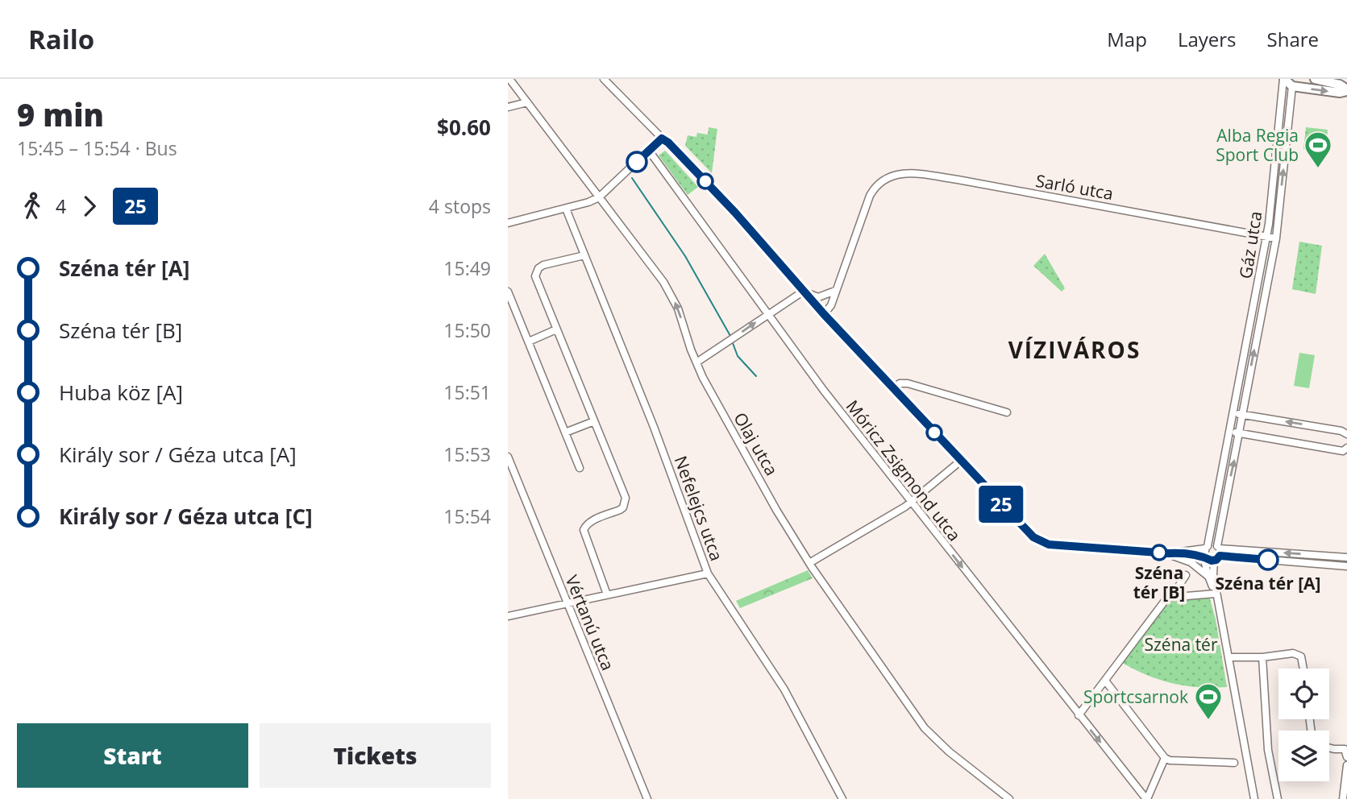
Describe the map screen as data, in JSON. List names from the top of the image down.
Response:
{
  "streets": {
    "street": [
      "Sarló utca",
      "Gáz utca",
      "Olaj utca",
      "Móricz Zsigmond utca",
      "Nefelejcs utca",
      "Vértanú utca"
    ]
  },
  "crossings": [
    ["Sarló utca", "Gáz utca"]
  ],
  "one_way": ["Móricz Zsigmond utca"],
  "districts": ["VÍZIVÁROS"],
  "parks": ["Széna tér"],
  "places": {
    "sports": ["Alba Regia Sport Club", "Sportcsarnok"],
    "other": ["Széna tér [B]", "Széna tér [A]"]
  },
  "lines": ["bus line 25"],
  "page": {
    "header": "Railo",
    "nav": ["Map", "Layers", "Share"],
    "heading": ["9 min", "15:45 – 15:54 · Bus", "$0.60"],
    "on_map": "25",
    "legs": ["4", "25", "4 stops"],
    "list": [
      {
        "name": "Széna tér [A]",
        "value": "15:49"
      },
      {
        "name": "Széna tér [B]",
        "value": "15:50"
      },
      {
        "name": "Huba köz [A]",
        "value": "15:51"
      },
      {
        "name": "Király sor / Géza utca [A]",
        "value": "15:53"
      },
      {
        "name": "Király sor / Géza utca [C]",
        "value": "15:54"
      }
    ],
    "buttons": ["Start", "Tickets"]
  }
}
